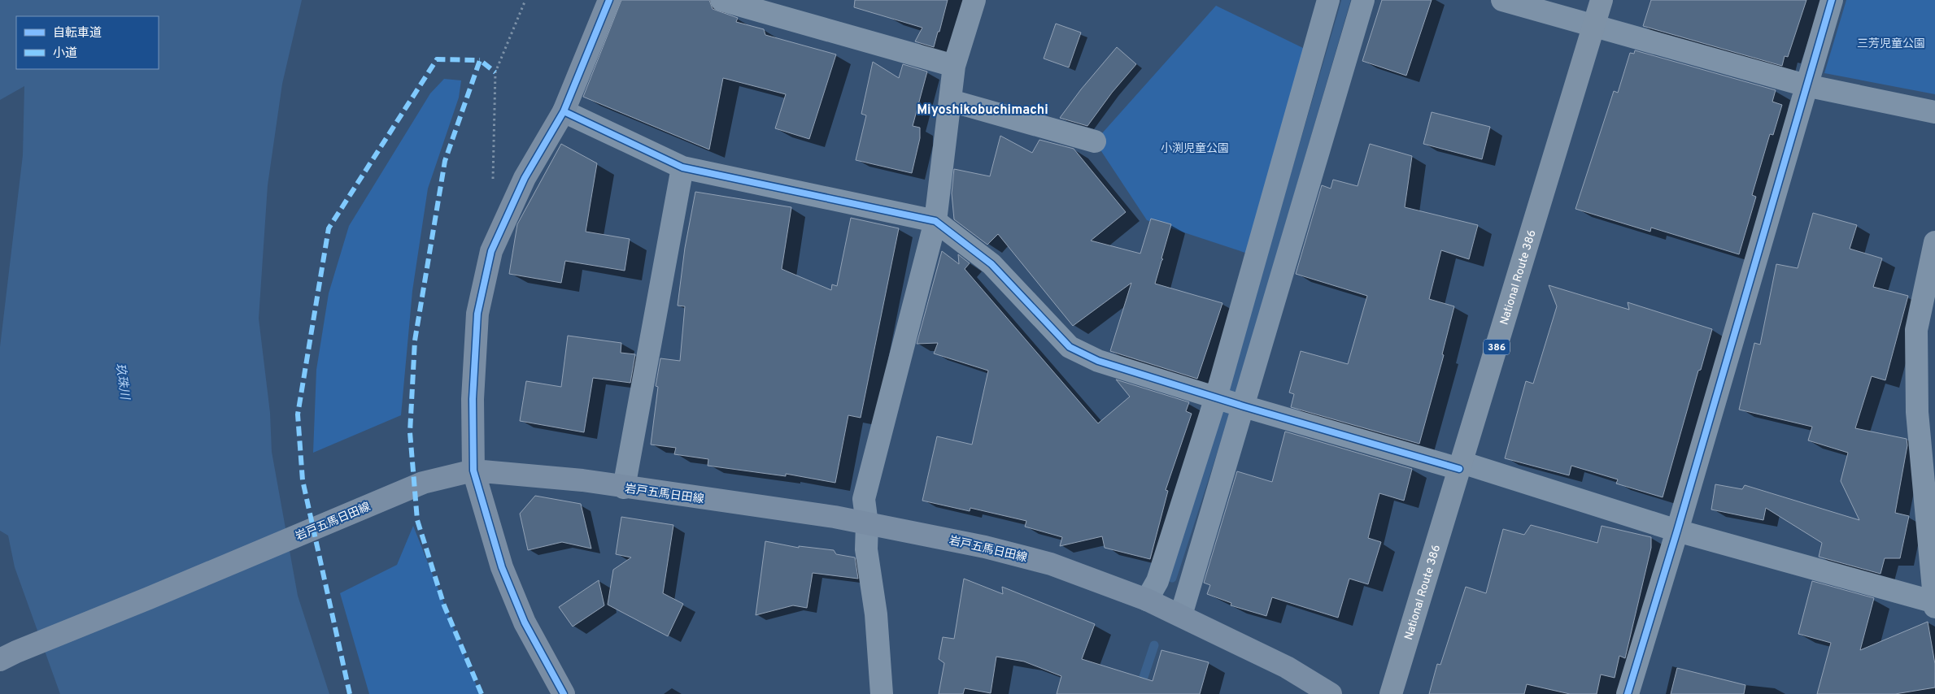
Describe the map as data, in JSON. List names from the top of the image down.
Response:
{
  "streets": {
    "highway": ["National Route 386", "386"],
    "main road": ["岩戸五馬日田線"]
  },
  "districts": ["Miyoshikobuchimachi"],
  "water": ["玖珠川"],
  "parks": ["三芳児童公園", "小渕児童公園"],
  "legend": ["自転車道", "小道"]
}
